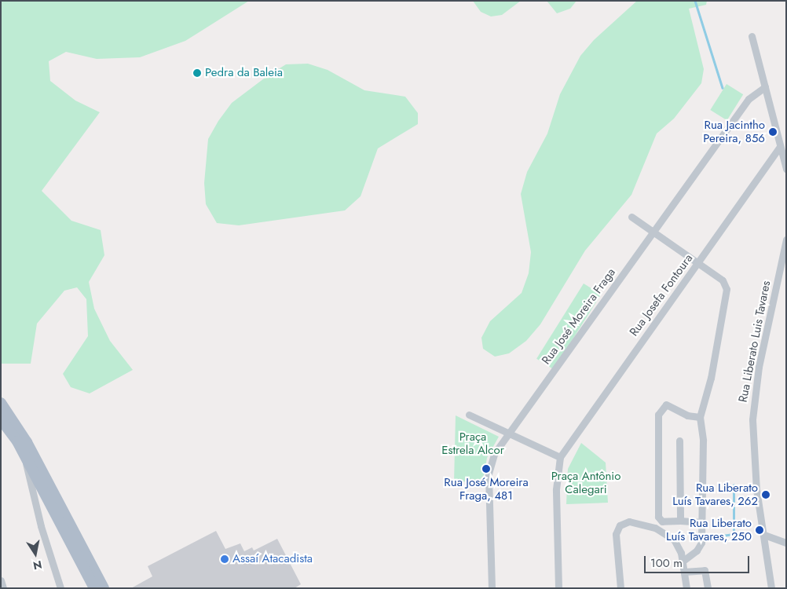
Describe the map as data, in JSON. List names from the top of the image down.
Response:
{
  "streets": {
    "street": ["Rua Josefa Fontoura", "Rua José Moreira Fraga", "Rua Liberato Luis Tavares"]
  },
  "parks": ["Praça Estrela Alcor", "Praça Antônio Calegari"],
  "places": [
    "Pedra da Baleia",
    "Rua Jacintho Pereira, 856",
    "Rua José Moreira Fraga, 481",
    "Rua Liberato Luís Tavares, 262",
    "Rua Liberato Luís Tavares, 250",
    "Assaí Atacadista"
  ],
  "scale_bar": "100 m",
  "north": "bottom"
}
